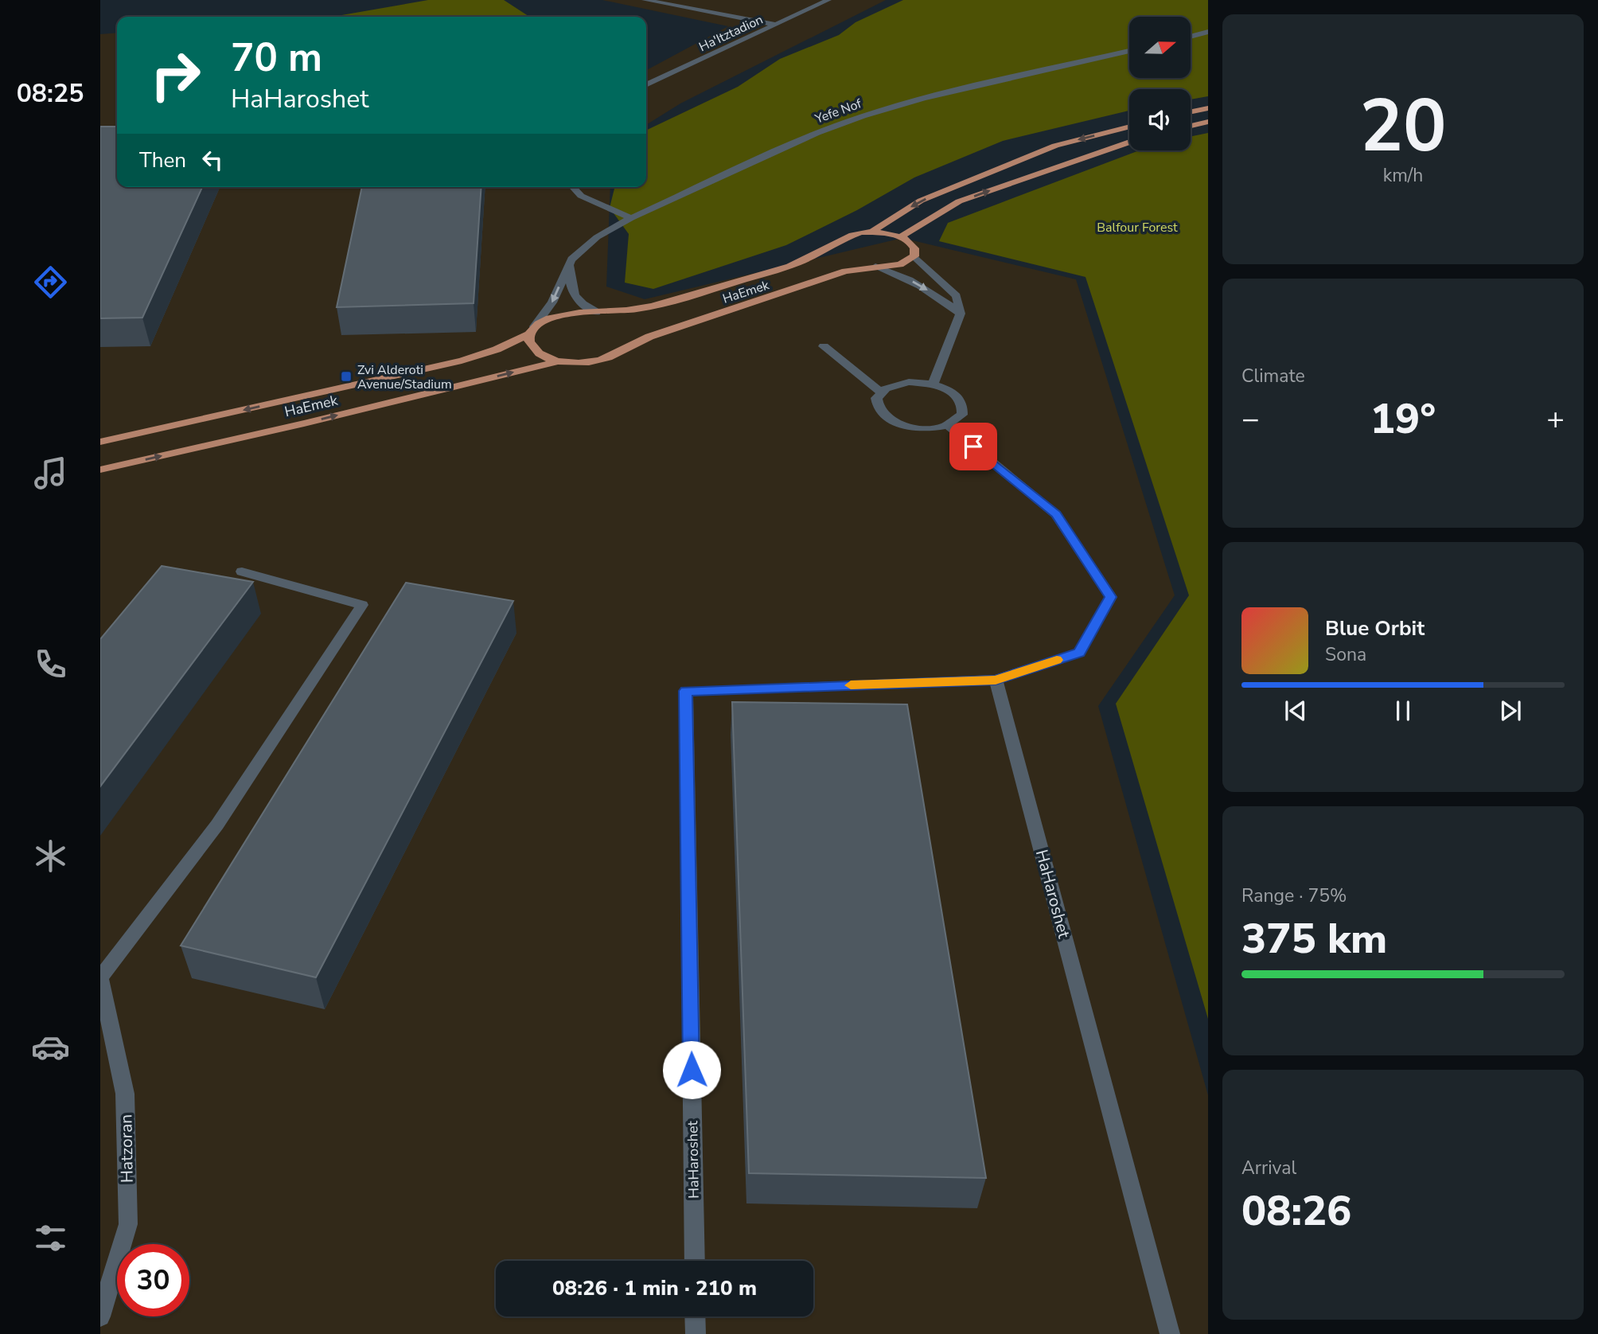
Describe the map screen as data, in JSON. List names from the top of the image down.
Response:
{
  "streets": {
    "main road": ["HaEmek"],
    "street": [
      "Ha'Itztadion",
      "Yefe Nof",
      "HaHaroshet",
      "Hatzoran"
    ]
  },
  "crossings": [
    ["Yefe Nof", "HaEmek"]
  ],
  "parks": ["Balfour Forest"],
  "places": {
    "transit": ["Zvi Alderoti Avenue/Stadium"]
  },
  "north": "right",
  "page": {
    "tabs": "08:25",
    "tile": [
      ["20", "km/h"],
      "Climate",
      ["Range · 75%", "375 km"],
      ["Arrival", "08:26"]
    ],
    "turn": ["70 m", "HaHaroshet"],
    "then": "Then",
    "heat": ["−", "19°", "+"],
    "song": ["Blue Orbit", "Sona"],
    "limit": "30",
    "trip": "08:26 · 1 min · 210 m"
  }
}
